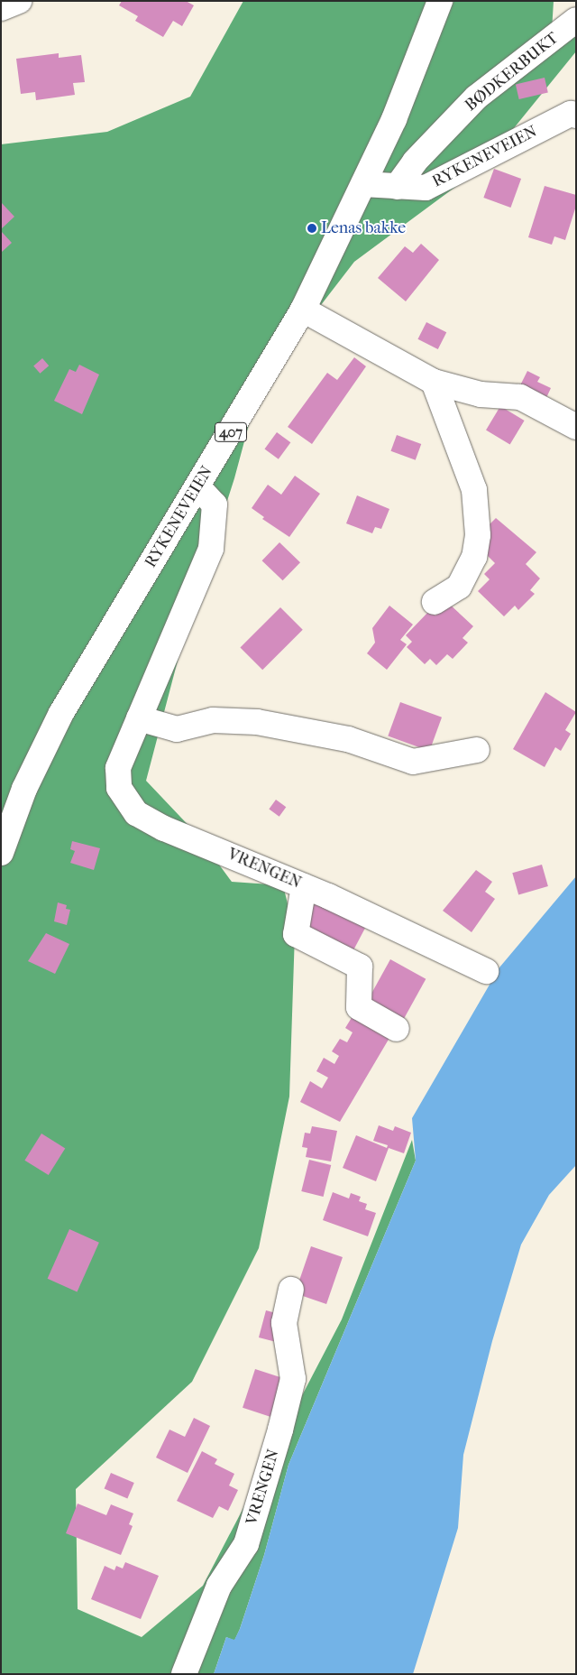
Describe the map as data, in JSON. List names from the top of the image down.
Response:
{
  "streets": {
    "street": [
      "BØDKERBUKT",
      "RYKENEVEIEN",
      "407",
      "VRENGEN"
    ]
  },
  "crossings": [
    ["BØDKERBUKT", "RYKENEVEIEN"],
    ["RYKENEVEIEN", "VRENGEN"]
  ],
  "places": ["Lenas bakke"]
}
